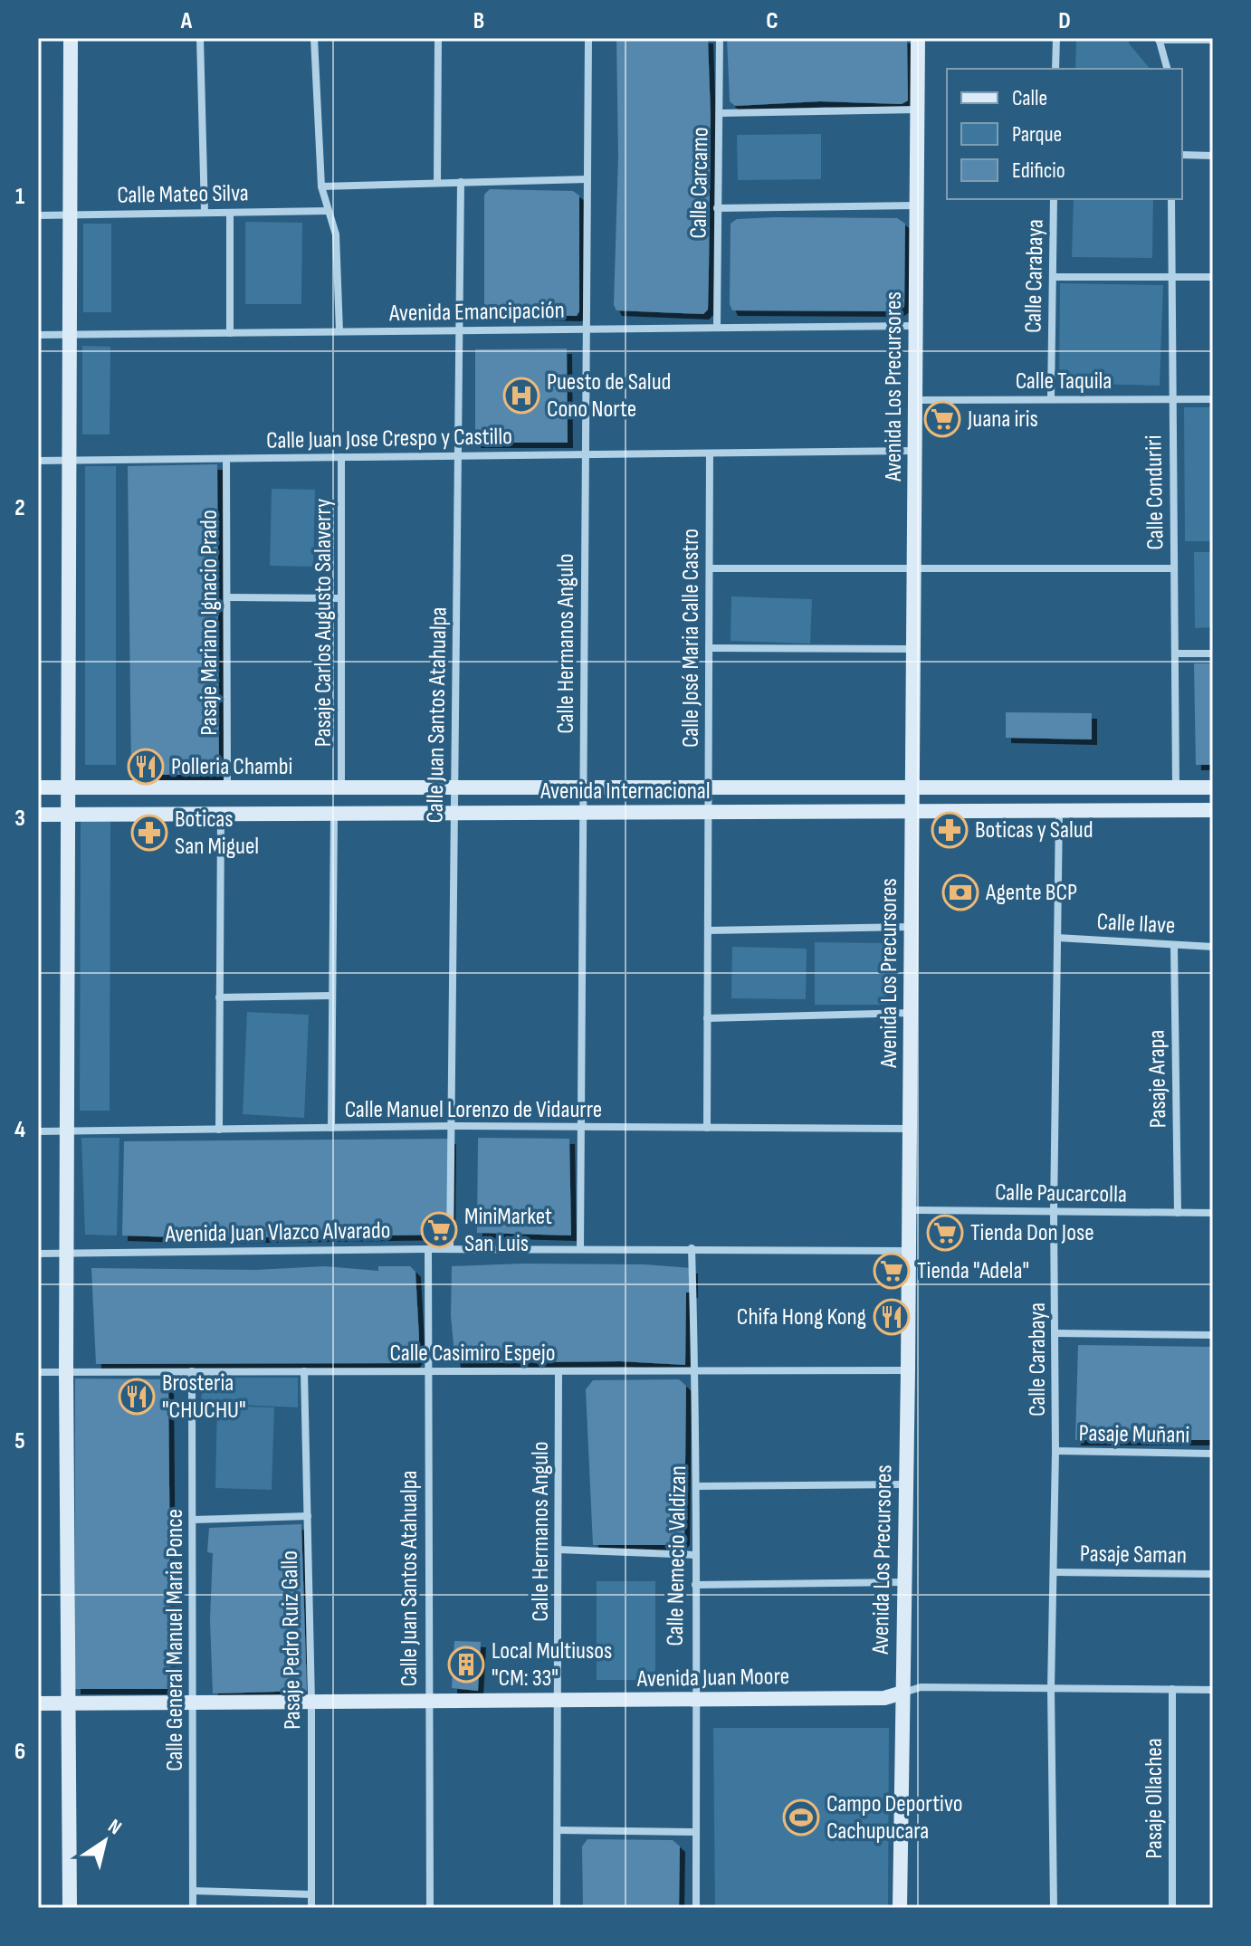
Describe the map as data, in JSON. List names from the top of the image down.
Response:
{
  "streets": {
    "street": [
      "Calle Carcamo",
      "Calle Mateo Silva",
      "Calle Carabaya",
      "Avenida Emancipación",
      "Calle Taquila",
      "Avenida Los Precursores",
      "Calle Juan Jose Crespo y Castillo",
      "Calle Conduriri",
      "Pasaje Mariano Ignacio Prado",
      "Pasaje Carlos Augusto Salaverry",
      "Calle José Maria Calle Castro",
      "Calle Hermanos Angulo",
      "Calle Juan Santos Atahualpa",
      "Avenida Internacional",
      "Calle Ilave",
      "Pasaje Arapa",
      "Calle Manuel Lorenzo de Vidaurre",
      "Calle Paucarcolla",
      "Avenida Juan Vlazco Alvarado",
      "Calle Casimiro Espejo",
      "Pasaje Muñani",
      "Pasaje Saman",
      "Calle Nemecio Valdizan",
      "Calle General Manuel Maria Ponce",
      "Pasaje Pedro Ruiz Gallo",
      "Avenida Juan Moore",
      "Pasaje Ollachea"
    ]
  },
  "crossings": [
    ["Calle Carcamo", "Avenida Emancipación"],
    ["Calle Carabaya", "Calle Taquila"],
    ["Calle Carabaya", "Avenida Internacional"],
    ["Calle Carabaya", "Calle Ilave"],
    ["Calle Carabaya", "Calle Paucarcolla"],
    ["Calle Carabaya", "Pasaje Muñani"],
    ["Calle Carabaya", "Pasaje Saman"],
    ["Calle Carabaya", "Avenida Juan Moore"],
    ["Avenida Emancipación", "Avenida Los Precursores"],
    ["Avenida Emancipación", "Calle Hermanos Angulo"],
    ["Avenida Emancipación", "Calle Juan Santos Atahualpa"],
    ["Calle Taquila", "Avenida Los Precursores"],
    ["Calle Taquila", "Calle Conduriri"],
    ["Avenida Los Precursores", "Calle Juan Jose Crespo y Castillo"],
    ["Avenida Los Precursores", "Avenida Internacional"],
    ["Avenida Los Precursores", "Calle Manuel Lorenzo de Vidaurre"],
    ["Avenida Los Precursores", "Calle Paucarcolla"],
    ["Avenida Los Precursores", "Avenida Juan Vlazco Alvarado"],
    ["Avenida Los Precursores", "Calle Casimiro Espejo"],
    ["Avenida Los Precursores", "Avenida Juan Moore"],
    ["Calle Juan Jose Crespo y Castillo", "Pasaje Mariano Ignacio Prado"],
    ["Calle Juan Jose Crespo y Castillo", "Pasaje Carlos Augusto Salaverry"],
    ["Calle Juan Jose Crespo y Castillo", "Calle José Maria Calle Castro"],
    ["Calle Juan Jose Crespo y Castillo", "Calle Hermanos Angulo"],
    ["Calle Juan Jose Crespo y Castillo", "Calle Juan Santos Atahualpa"],
    ["Calle Conduriri", "Avenida Internacional"],
    ["Pasaje Mariano Ignacio Prado", "Avenida Internacional"],
    ["Pasaje Carlos Augusto Salaverry", "Avenida Internacional"],
    ["Calle José Maria Calle Castro", "Avenida Internacional"],
    ["Calle José Maria Calle Castro", "Calle Manuel Lorenzo de Vidaurre"],
    ["Calle Hermanos Angulo", "Avenida Internacional"],
    ["Calle Hermanos Angulo", "Calle Manuel Lorenzo de Vidaurre"],
    ["Calle Hermanos Angulo", "Avenida Juan Vlazco Alvarado"],
    ["Calle Hermanos Angulo", "Calle Casimiro Espejo"],
    ["Calle Hermanos Angulo", "Avenida Juan Moore"],
    ["Calle Juan Santos Atahualpa", "Avenida Internacional"],
    ["Calle Juan Santos Atahualpa", "Calle Manuel Lorenzo de Vidaurre"],
    ["Calle Juan Santos Atahualpa", "Avenida Juan Vlazco Alvarado"],
    ["Calle Juan Santos Atahualpa", "Calle Casimiro Espejo"],
    ["Calle Juan Santos Atahualpa", "Avenida Juan Moore"],
    ["Calle Ilave", "Pasaje Arapa"],
    ["Pasaje Arapa", "Calle Paucarcolla"],
    ["Avenida Juan Vlazco Alvarado", "Calle Nemecio Valdizan"],
    ["Calle Casimiro Espejo", "Calle Nemecio Valdizan"],
    ["Calle Casimiro Espejo", "Calle General Manuel Maria Ponce"],
    ["Calle Casimiro Espejo", "Pasaje Pedro Ruiz Gallo"],
    ["Calle Nemecio Valdizan", "Avenida Juan Moore"],
    ["Calle General Manuel Maria Ponce", "Avenida Juan Moore"],
    ["Pasaje Pedro Ruiz Gallo", "Avenida Juan Moore"],
    ["Avenida Juan Moore", "Pasaje Ollachea"]
  ],
  "places": {
    "hospital": ["Puesto de Salud Cono Norte"],
    "supermarket": [
      "Juana iris",
      "MiniMarket San Luis",
      "Tienda Don Jose",
      "Tienda \"Adela\""
    ],
    "restaurant": ["Polleria Chambi", "Chifa Hong Kong", "Brosteria \"CHUCHU\""],
    "pharmacy": ["Boticas y Salud", "Boticas San Miguel"],
    "bank": ["Agente BCP"],
    "building": ["Local Multiusos \"CM: 33\""],
    "sports": ["Campo Deportivo Cachupucara"]
  },
  "legend": ["Calle", "Parque", "Edificio"],
  "north": "top right",
  "grid": {
    "columns": [
      "A",
      "B",
      "C",
      "D"
    ],
    "rows": [
      "1",
      "2",
      "3",
      "4",
      "5",
      "6"
    ]
  }
}
